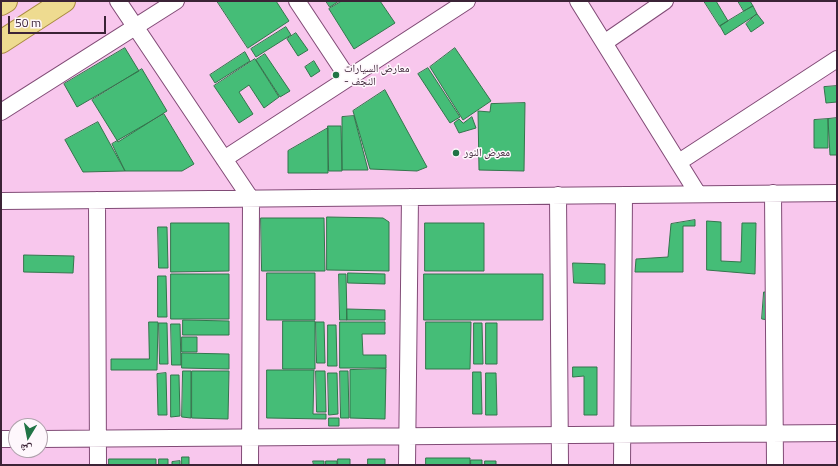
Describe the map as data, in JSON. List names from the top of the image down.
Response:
{
  "places": ["معارض السيارات - النجف", "معرض النور"],
  "scale_bar": "50 m",
  "north": "bottom"
}
